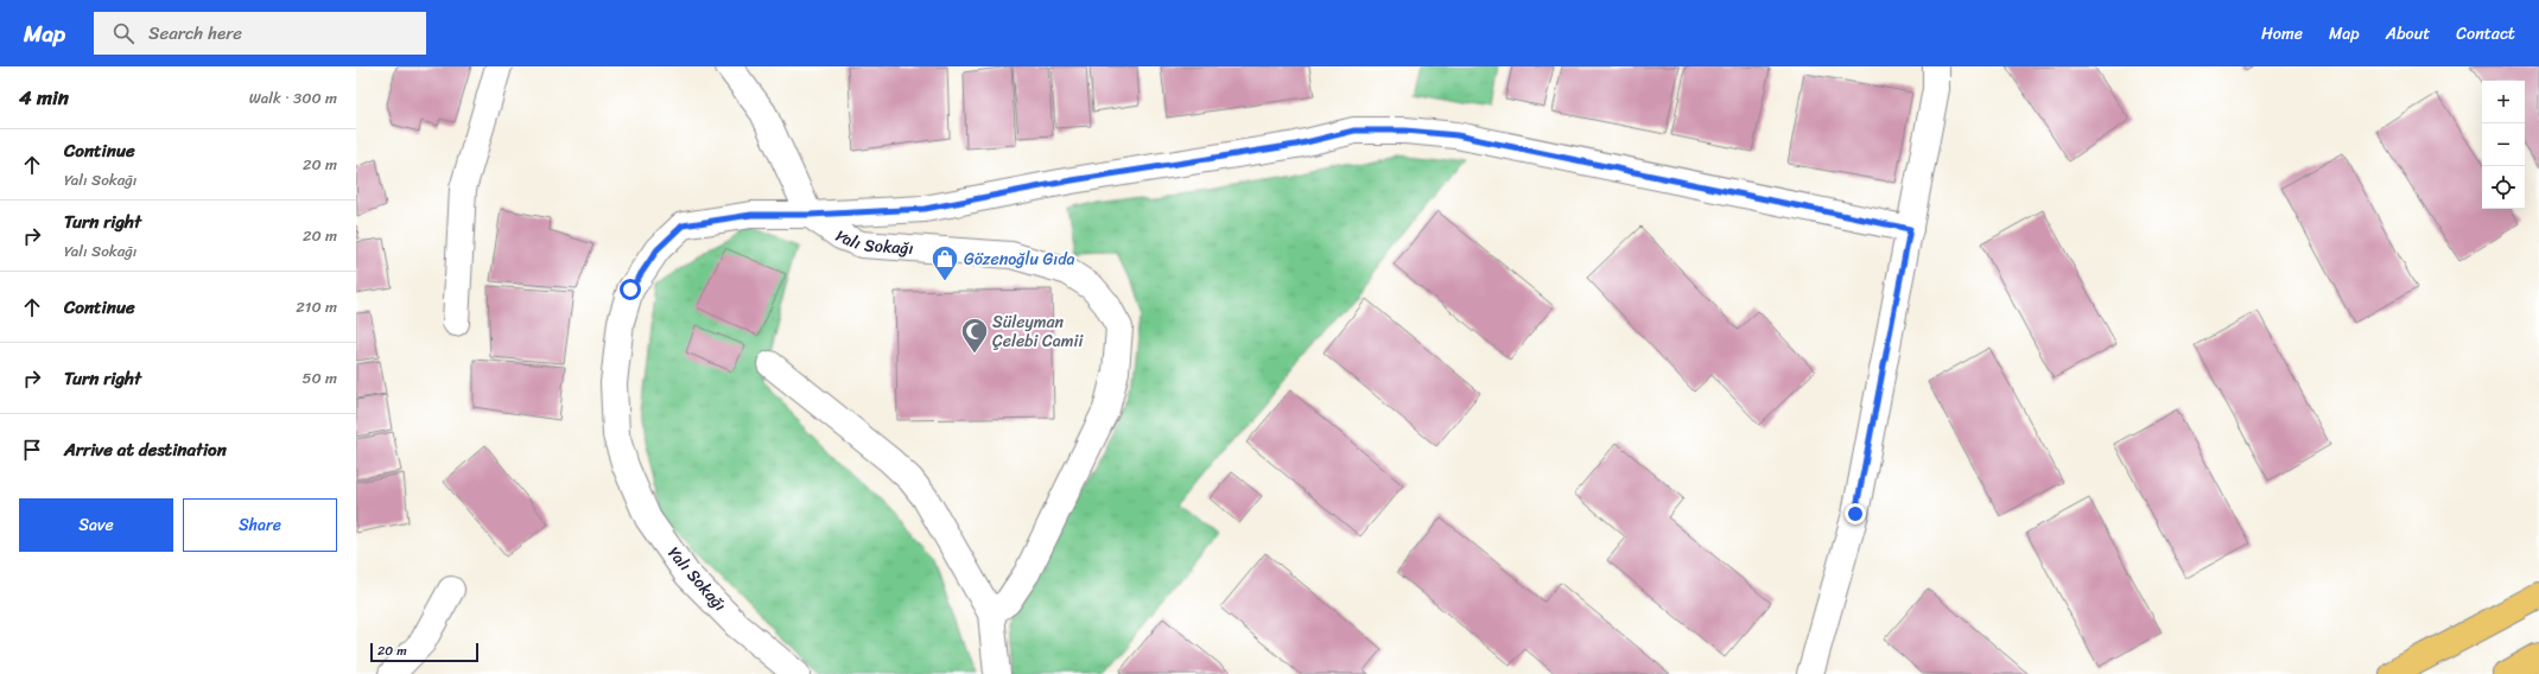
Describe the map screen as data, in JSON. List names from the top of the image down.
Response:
{
  "streets": {
    "street": ["Yalı Sokağı"]
  },
  "places": {
    "shop": ["Gözenoğlu Gıda"],
    "mosque": ["Süleyman Çelebi Camii"]
  },
  "scale_bar": "20 m",
  "page": {
    "header": "Map",
    "search": "Search here",
    "nav": [
      "Home",
      "Map",
      "About",
      "Contact"
    ],
    "heading": ["4 min", "Walk · 300 m"],
    "map_buttons": ["+", "−"],
    "list": [
      ["Continue", "Yalı Sokağı", "20 m"],
      ["Turn right", "Yalı Sokağı", "20 m"],
      ["Continue", "210 m"],
      ["Turn right", "50 m"],
      "Arrive at destination"
    ],
    "buttons": ["Save", "Share"],
    "scale": "20 m"
  }
}
